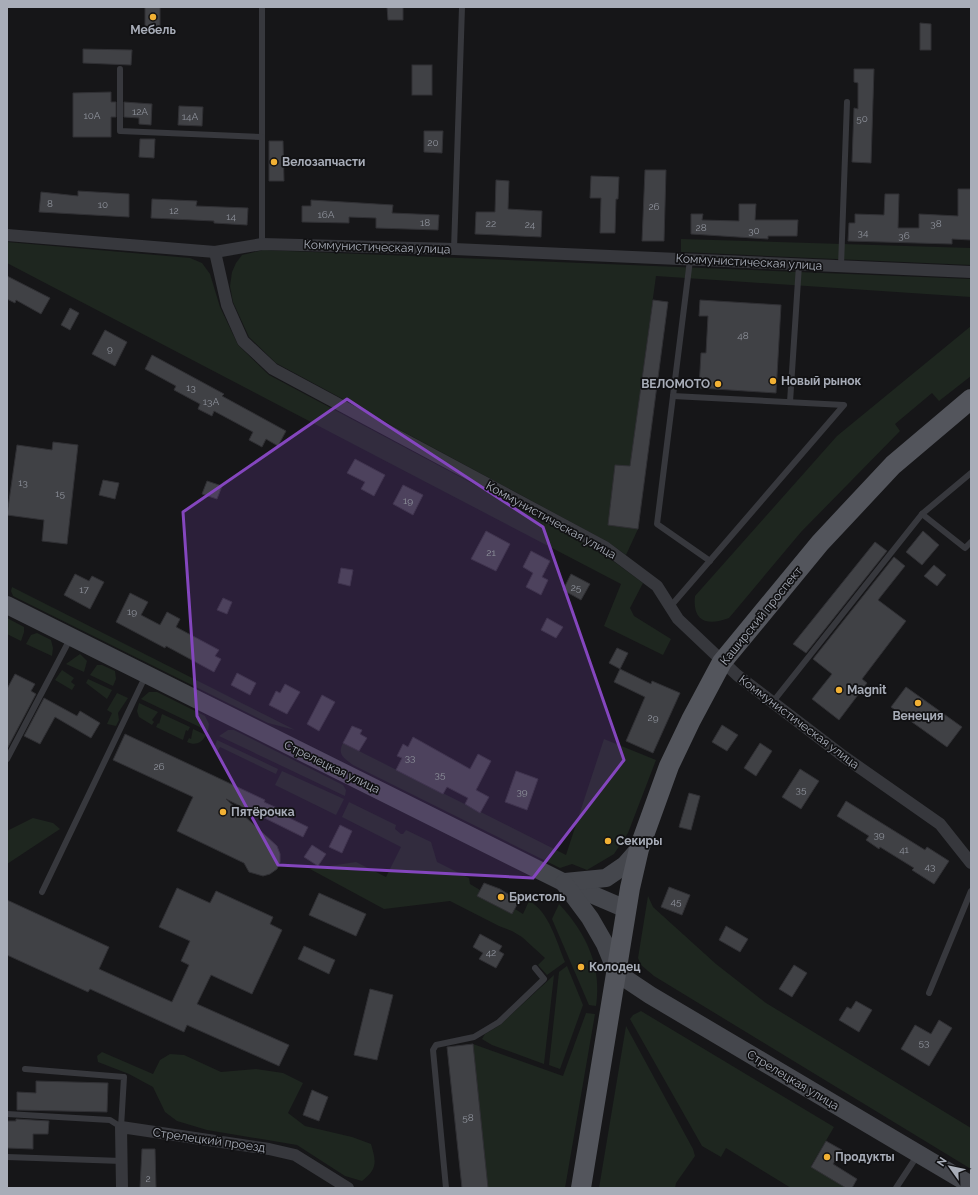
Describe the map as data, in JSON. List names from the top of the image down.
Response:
{
  "streets": {
    "main road": ["Каширский проспект", "Стрелецкая улица"],
    "street": ["Коммунистическая улица", "Стрелецкий проезд"]
  },
  "crossings": [
    ["Коммунистическая улица", "Каширский проспект"],
    ["Каширский проспект", "Стрелецкая улица"]
  ],
  "places": [
    "Мебель",
    "Велозапчасти",
    "Новый рынок",
    "ВЕЛОМОТО",
    "Magnit",
    "Венеция",
    "Пятёрочка",
    "Секиры",
    "Бристоль",
    "Колодец",
    "Продукты"
  ],
  "house_numbers": [
    "12А",
    "10А",
    "14А",
    "50",
    "20",
    "8",
    "10",
    "26",
    "12",
    "16А",
    "14",
    "18",
    "22",
    "38",
    "24",
    "28",
    "30",
    "34",
    "36",
    "48",
    "9",
    "13",
    "13А",
    "13",
    "15",
    "19",
    "21",
    "25",
    "17",
    "19",
    "29",
    "33",
    "26",
    "35",
    "35",
    "39",
    "39",
    "41",
    "43",
    "45",
    "42",
    "53",
    "58",
    "2"
  ],
  "north": "top left"
}
